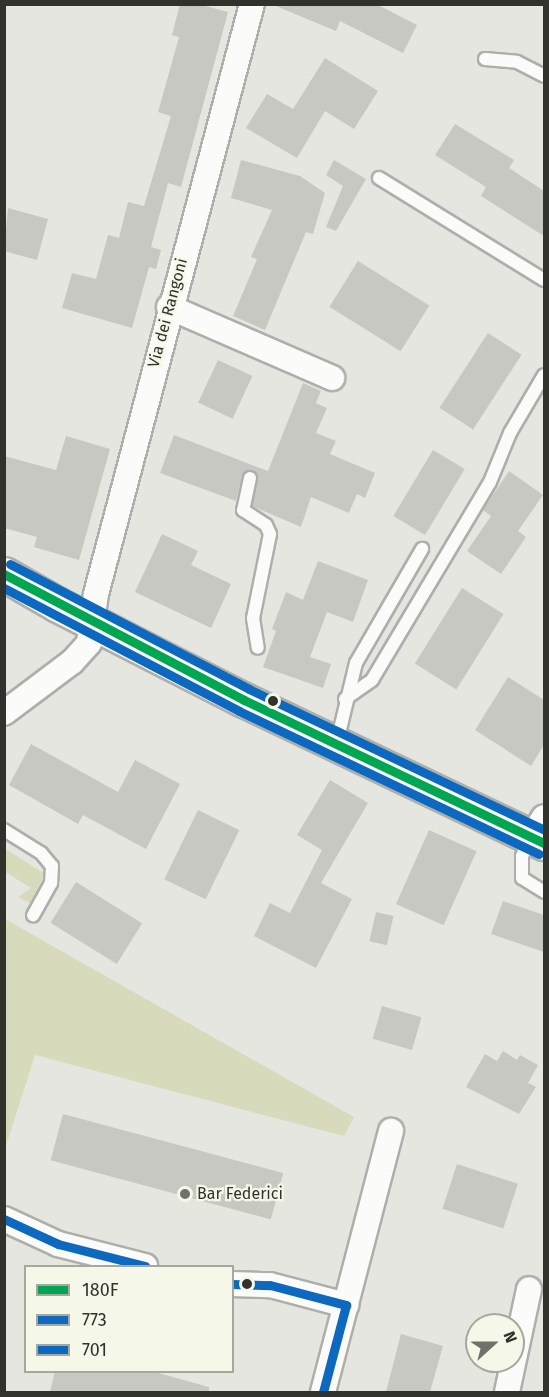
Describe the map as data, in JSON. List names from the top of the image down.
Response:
{
  "streets": {
    "street": ["Via dei Rangoni"]
  },
  "places": ["Bar Federici"],
  "lines": ["transit line 701", "transit line 180F", "transit line 773"],
  "legend": ["180F", "773", "701"],
  "north": "right"
}
